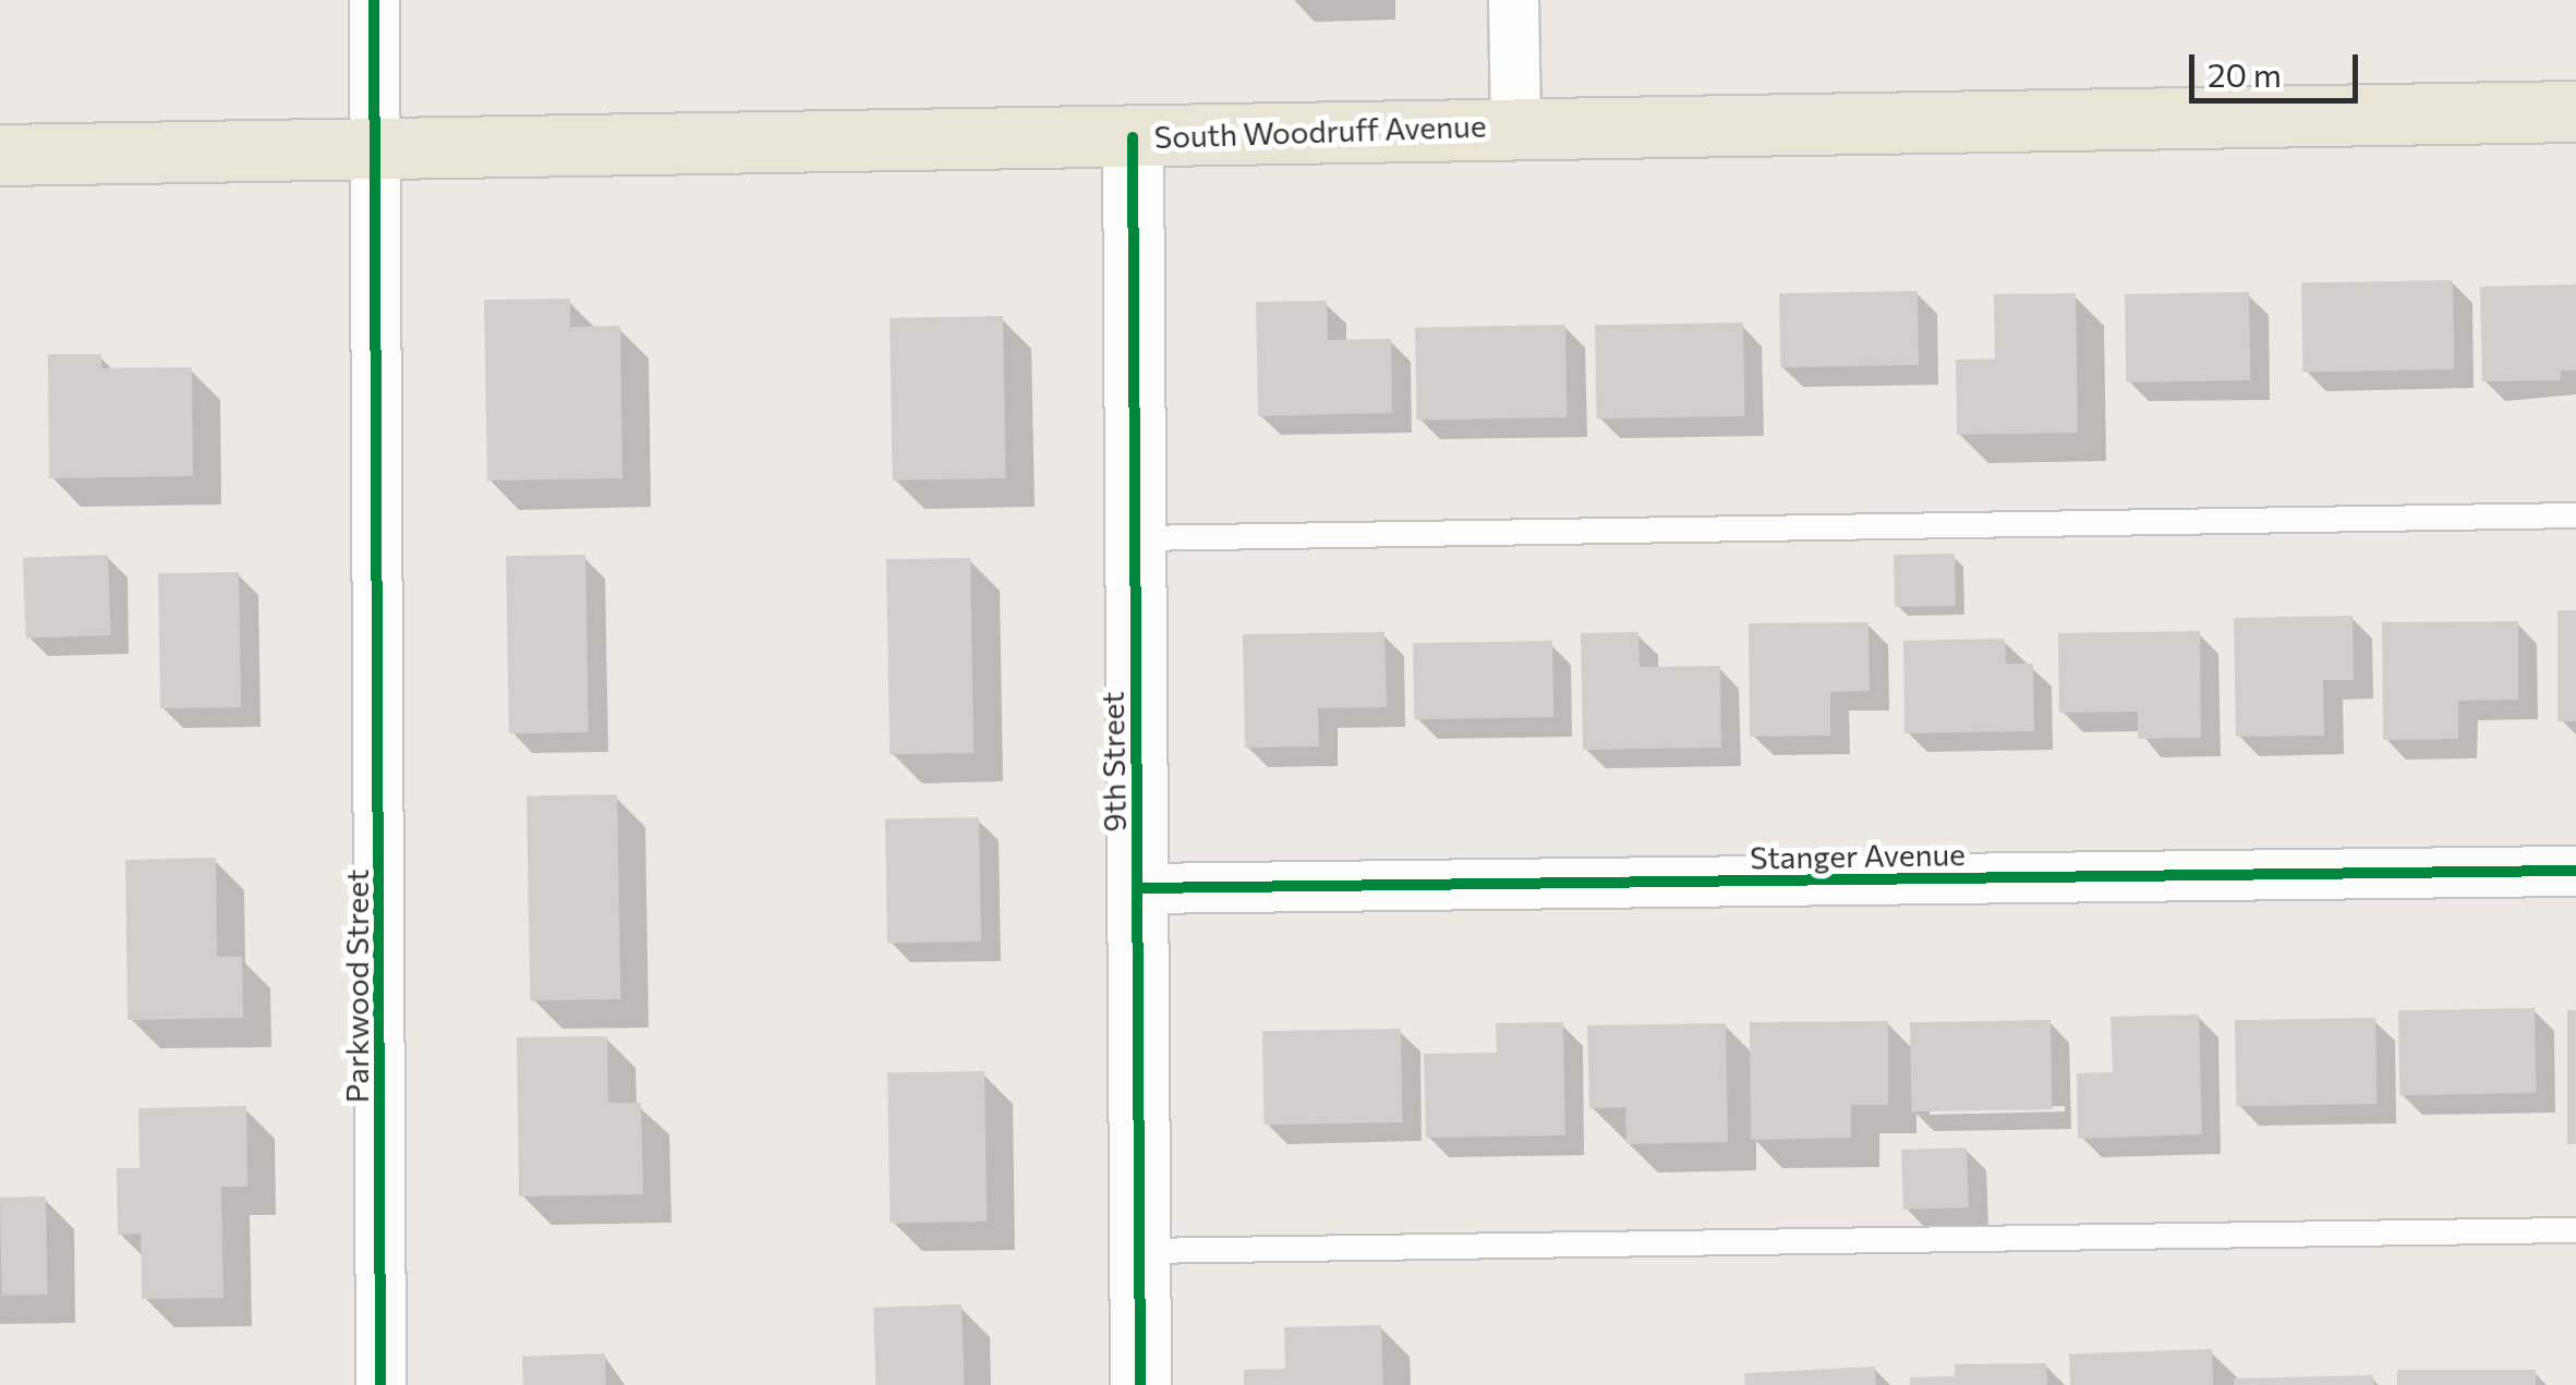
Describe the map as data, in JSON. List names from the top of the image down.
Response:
{
  "streets": {
    "main road": ["South Woodruff Avenue"],
    "street": ["9th Street", "Stanger Avenue", "Parkwood Street"]
  },
  "crossings": [
    ["South Woodruff Avenue", "9th Street"],
    ["South Woodruff Avenue", "Parkwood Street"],
    ["9th Street", "Stanger Avenue"]
  ],
  "scale_bar": "20 m"
}
